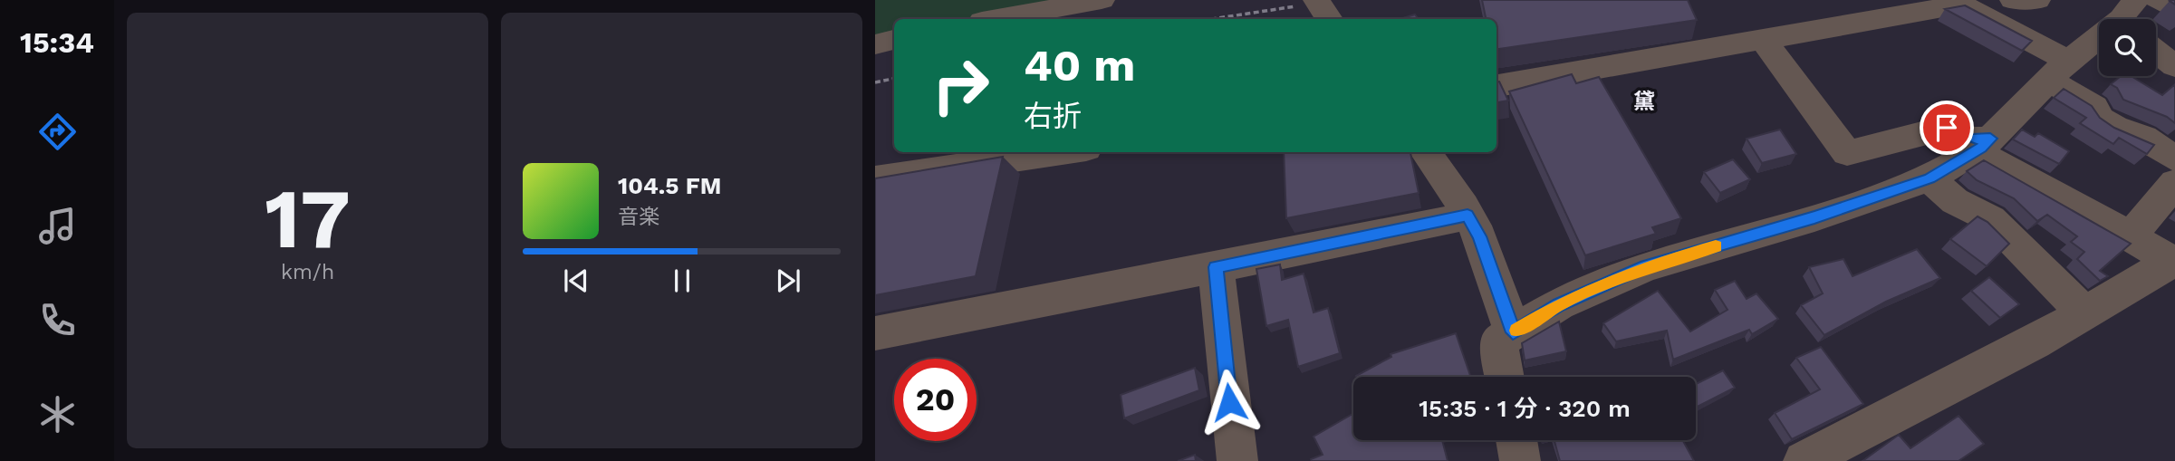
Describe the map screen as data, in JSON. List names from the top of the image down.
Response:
{
  "districts": ["黛"],
  "page": {
    "tabs": "15:34",
    "tile": ["17", "km/h"],
    "turn": ["40 m", "右折"],
    "song": ["104.5 FM", "音楽"],
    "limit": "20",
    "trip": "15:35 · 1 分 · 320 m"
  }
}
